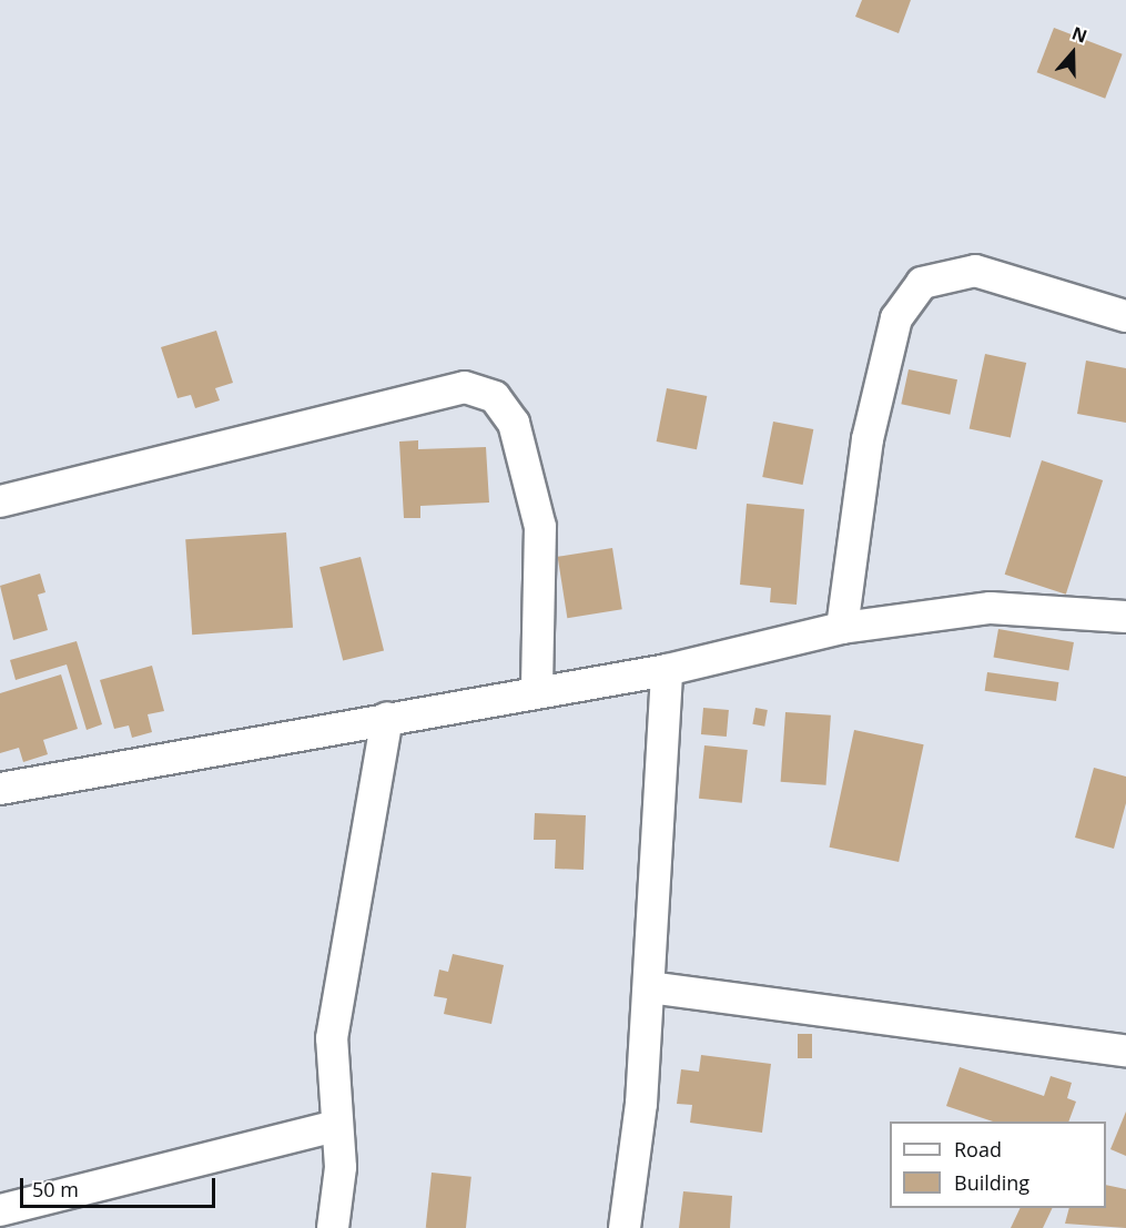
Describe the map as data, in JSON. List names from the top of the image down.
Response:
{
  "legend": ["Road", "Building"],
  "scale_bar": "50 m",
  "north": "top"
}
